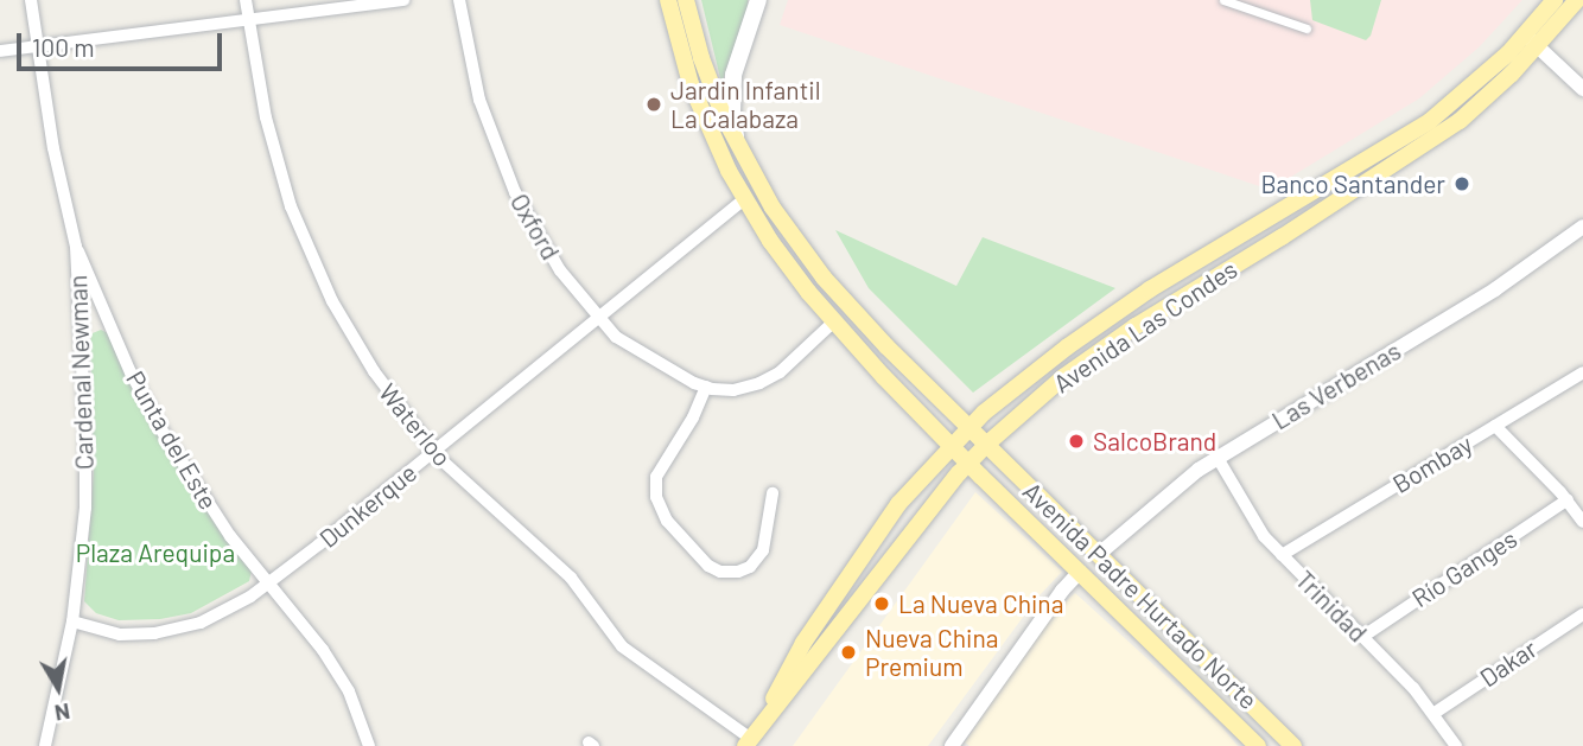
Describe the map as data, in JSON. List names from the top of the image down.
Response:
{
  "streets": {
    "main road": ["Avenida Las Condes", "Avenida Padre Hurtado Norte"],
    "street": [
      "Oxford",
      "Cardenal Newman",
      "Las Verbenas",
      "Waterloo",
      "Punta del Este",
      "Bombay",
      "Dunkerque",
      "Río Ganges",
      "Trinidad",
      "Dakar"
    ]
  },
  "crossings": [
    ["Oxford", "Dunkerque"],
    ["Avenida Las Condes", "Waterloo"],
    ["Avenida Las Condes", "Avenida Padre Hurtado Norte"],
    ["Cardenal Newman", "Punta del Este"],
    ["Cardenal Newman", "Dunkerque"],
    ["Las Verbenas", "Avenida Padre Hurtado Norte"],
    ["Las Verbenas", "Trinidad"],
    ["Waterloo", "Dunkerque"],
    ["Punta del Este", "Dunkerque"],
    ["Bombay", "Trinidad"],
    ["Dunkerque", "Avenida Padre Hurtado Norte"],
    ["Río Ganges", "Trinidad"],
    ["Trinidad", "Dakar"]
  ],
  "parks": ["Plaza Arequipa"],
  "places": [
    "Jardin Infantil La Calabaza",
    "Banco Santander",
    "SalcoBrand",
    "La Nueva China",
    "Nueva China Premium"
  ],
  "scale_bar": "100 m",
  "north": "bottom"
}
